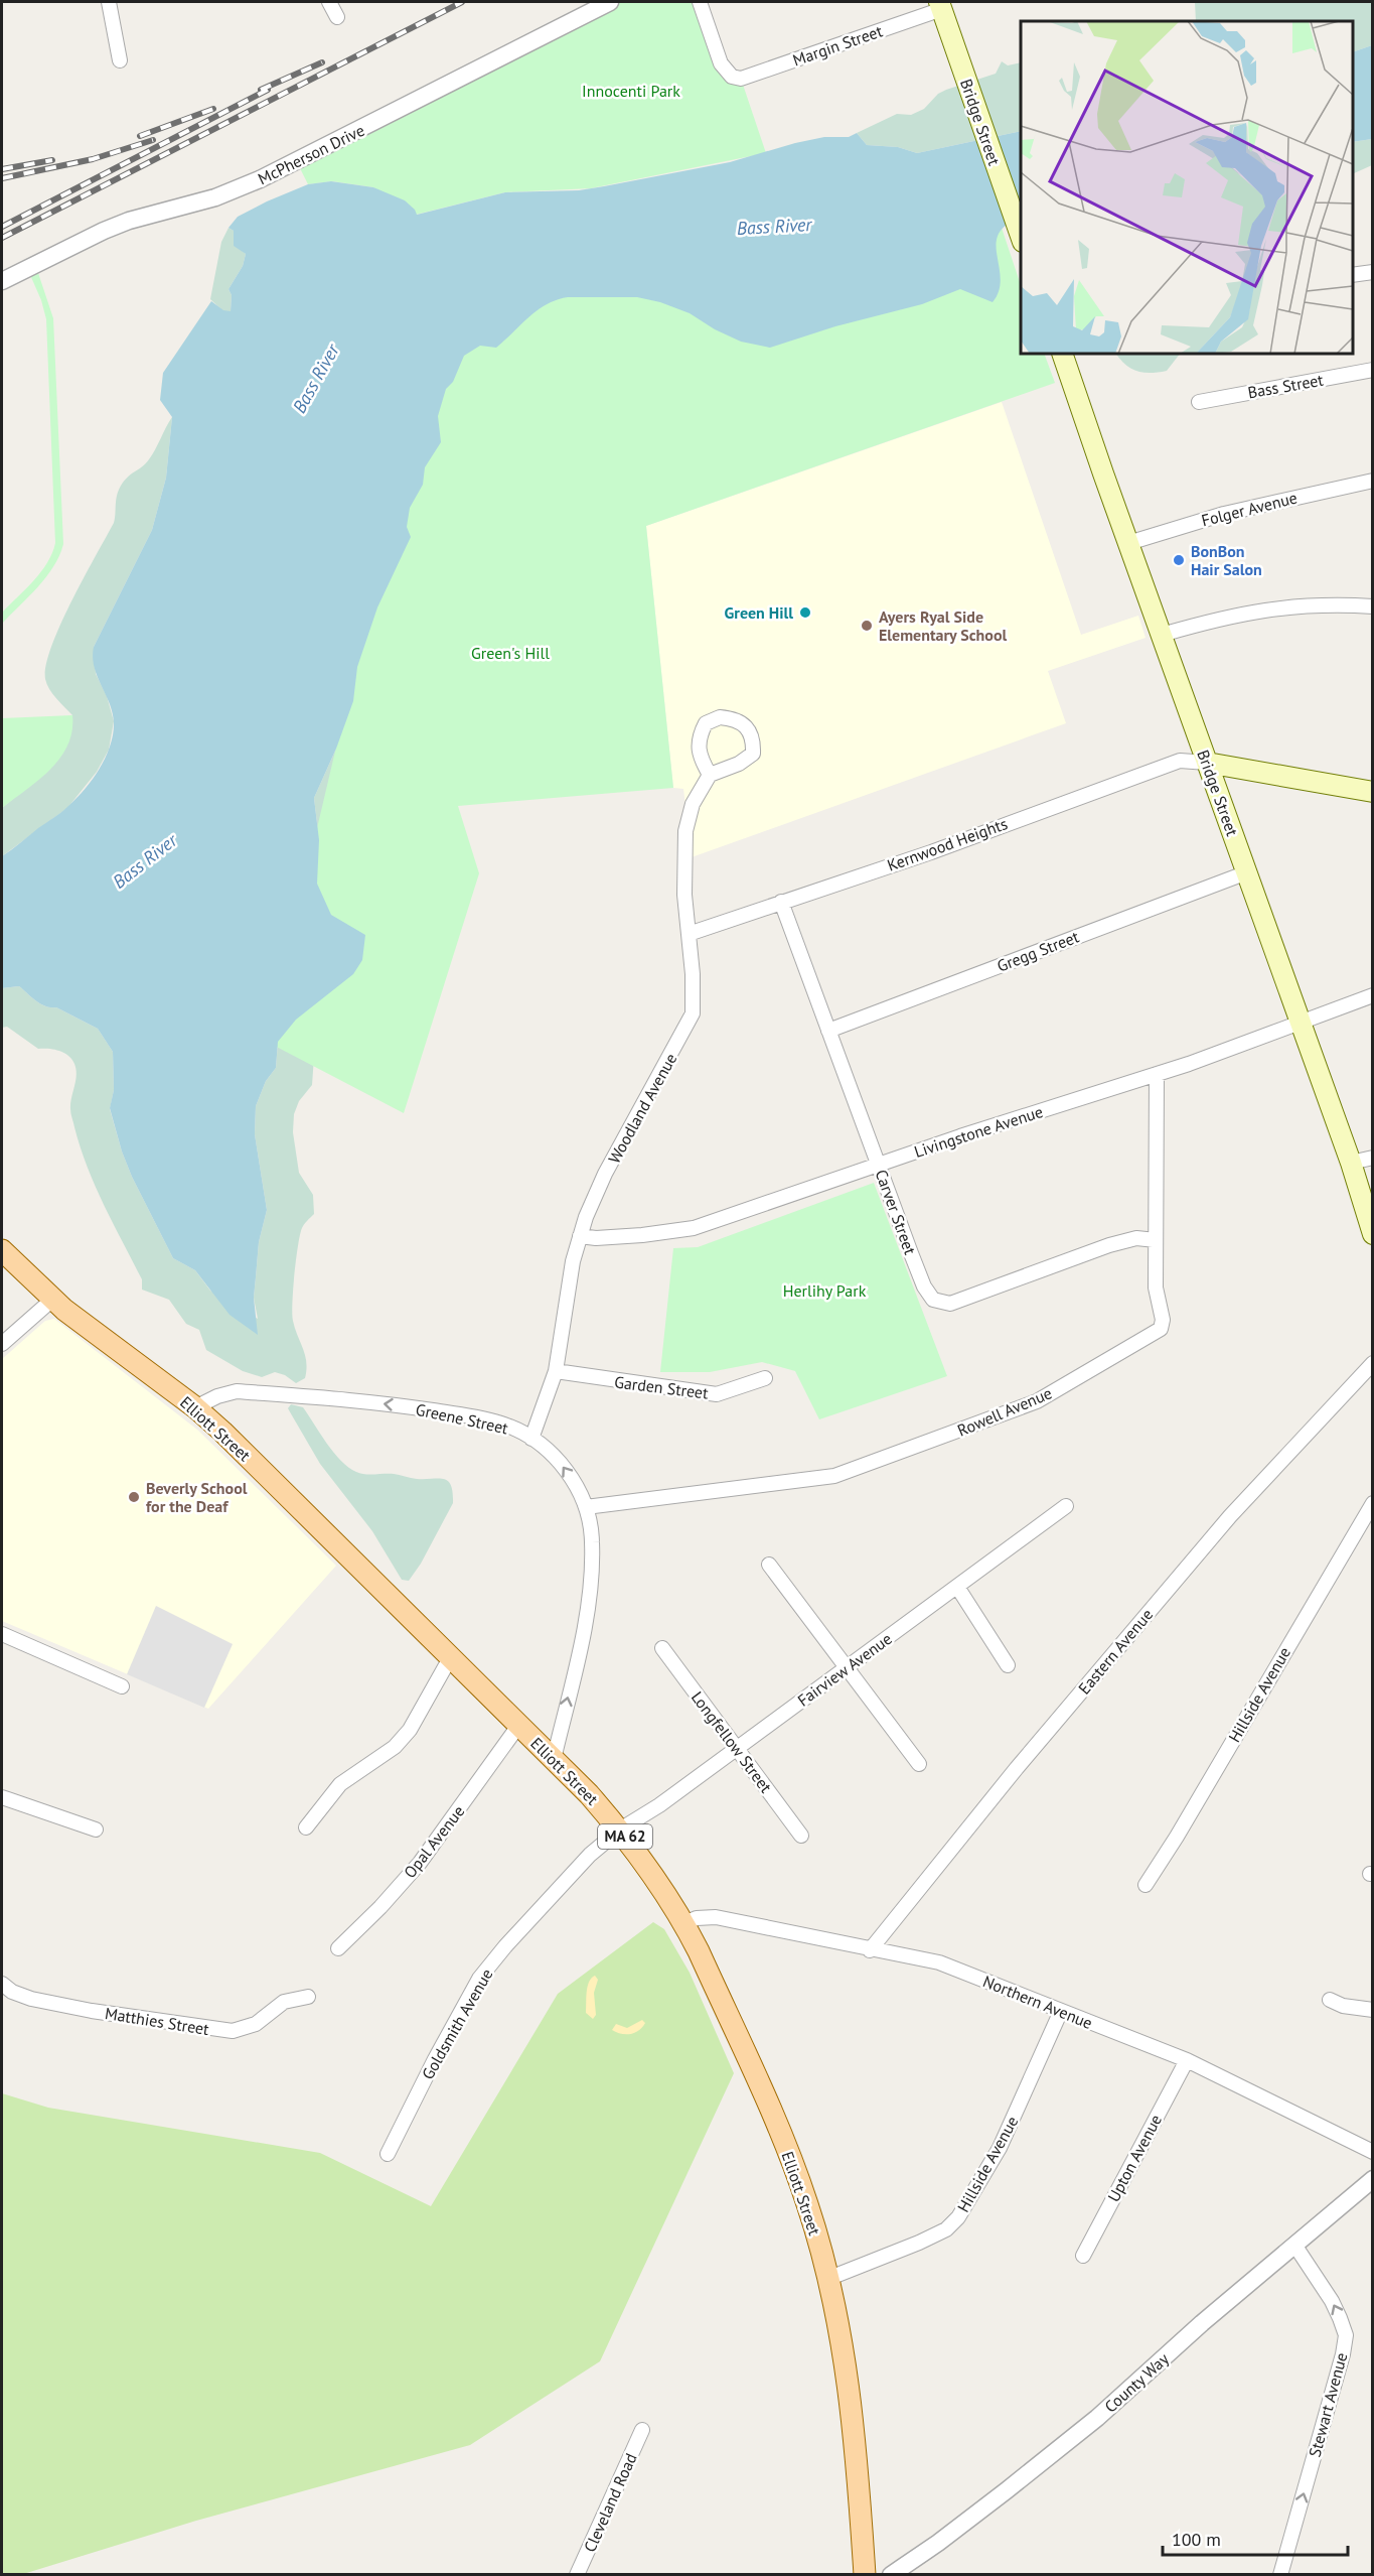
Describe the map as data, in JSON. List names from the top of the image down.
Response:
{
  "streets": {
    "main road": ["Bridge Street", "Elliott Street", "MA 62"],
    "street": [
      "Margin Street",
      "McPherson Drive",
      "Bass Street",
      "Folger Avenue",
      "Kernwood Heights",
      "Gregg Street",
      "Woodland Avenue",
      "Livingstone Avenue",
      "Carver Street",
      "Garden Street",
      "Rowell Avenue",
      "Greene Street",
      "Eastern Avenue",
      "Fairview Avenue",
      "Hillside Avenue",
      "Longfellow Street",
      "Opal Avenue",
      "Northern Avenue",
      "Matthies Street",
      "Goldsmith Avenue",
      "Upton Avenue",
      "County Way",
      "Stewart Avenue",
      "Cleveland Road"
    ]
  },
  "crossings": [
    ["Margin Street", "Bridge Street"],
    ["Bridge Street", "Folger Avenue"],
    ["Bridge Street", "Kernwood Heights"],
    ["Bridge Street", "Gregg Street"],
    ["Bridge Street", "Livingstone Avenue"],
    ["Kernwood Heights", "Woodland Avenue"],
    ["Kernwood Heights", "Carver Street"],
    ["Gregg Street", "Carver Street"],
    ["Woodland Avenue", "Livingstone Avenue"],
    ["Woodland Avenue", "Garden Street"],
    ["Woodland Avenue", "Greene Street"],
    ["Livingstone Avenue", "Carver Street"],
    ["Livingstone Avenue", "Rowell Avenue"],
    ["Carver Street", "Rowell Avenue"],
    ["Rowell Avenue", "Greene Street"],
    ["Greene Street", "Elliott Street"],
    ["Elliott Street", "Fairview Avenue"],
    ["Elliott Street", "Hillside Avenue"],
    ["Elliott Street", "Opal Avenue"],
    ["Elliott Street", "Northern Avenue"],
    ["Elliott Street", "Goldsmith Avenue"],
    ["Eastern Avenue", "Northern Avenue"],
    ["Fairview Avenue", "Longfellow Street"],
    ["Fairview Avenue", "Goldsmith Avenue"],
    ["Hillside Avenue", "Northern Avenue"],
    ["Northern Avenue", "Upton Avenue"],
    ["County Way", "Stewart Avenue"]
  ],
  "one_way": ["Stewart Avenue"],
  "water": ["Bass River"],
  "parks": ["Innocenti Park", "Green's Hill", "Herlihy Park"],
  "places": [
    "BonBon Hair Salon",
    "Green Hill",
    "Ayers Ryal Side Elementary School",
    "Beverly School for the Deaf"
  ],
  "scale_bar": "100 m"
}
